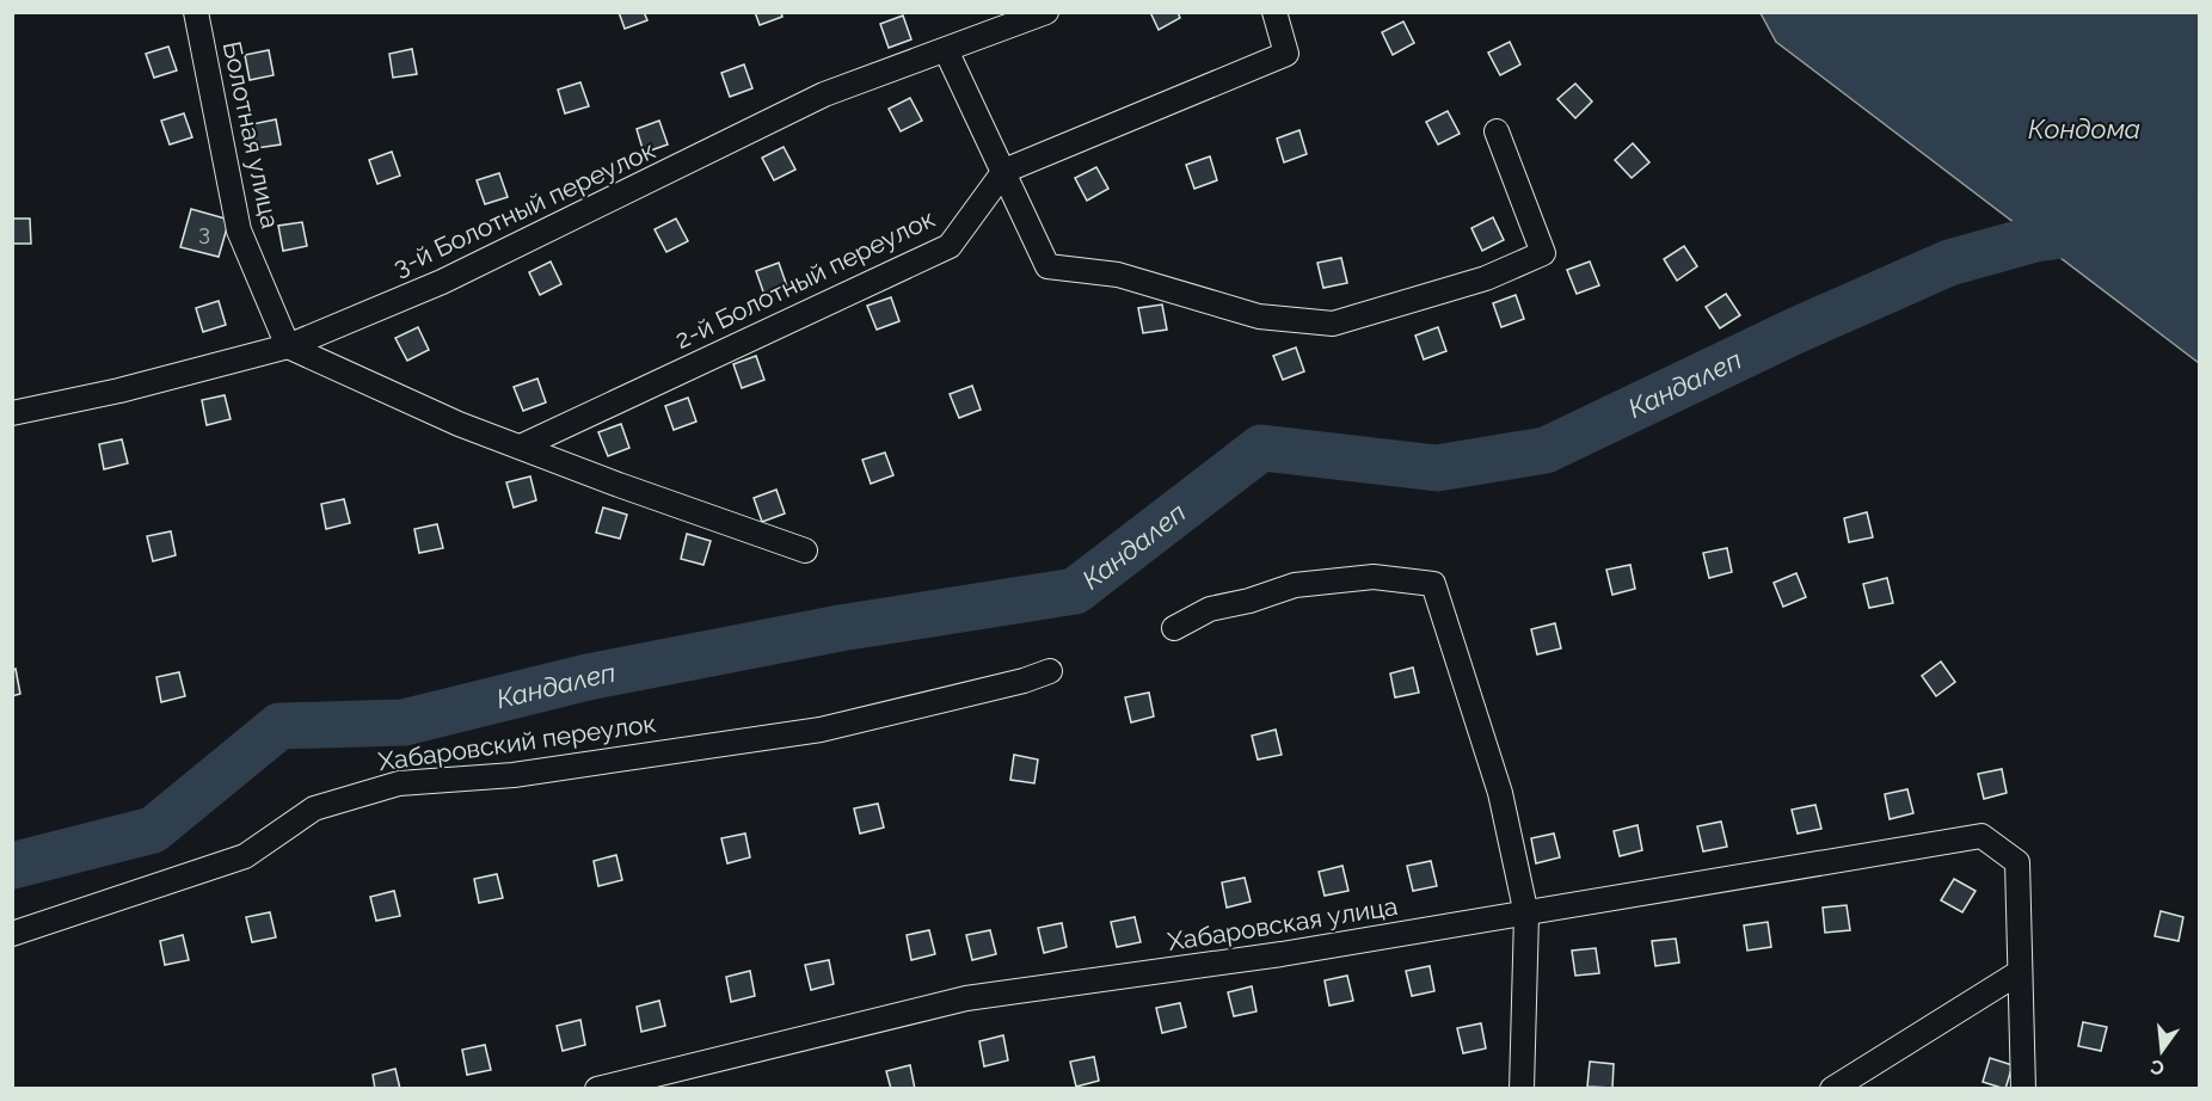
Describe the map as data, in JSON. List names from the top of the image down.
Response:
{
  "streets": {
    "street": [
      "Болотная улица",
      "3-й Болотный переулок",
      "2-й Болотный переулок",
      "Хабаровский переулок",
      "Хабаровская улица"
    ]
  },
  "crossings": [
    ["Болотная улица", "3-й Болотный переулок"]
  ],
  "water": ["Кондома", "Кандалеп"],
  "house_numbers": ["3"],
  "north": "bottom"
}
